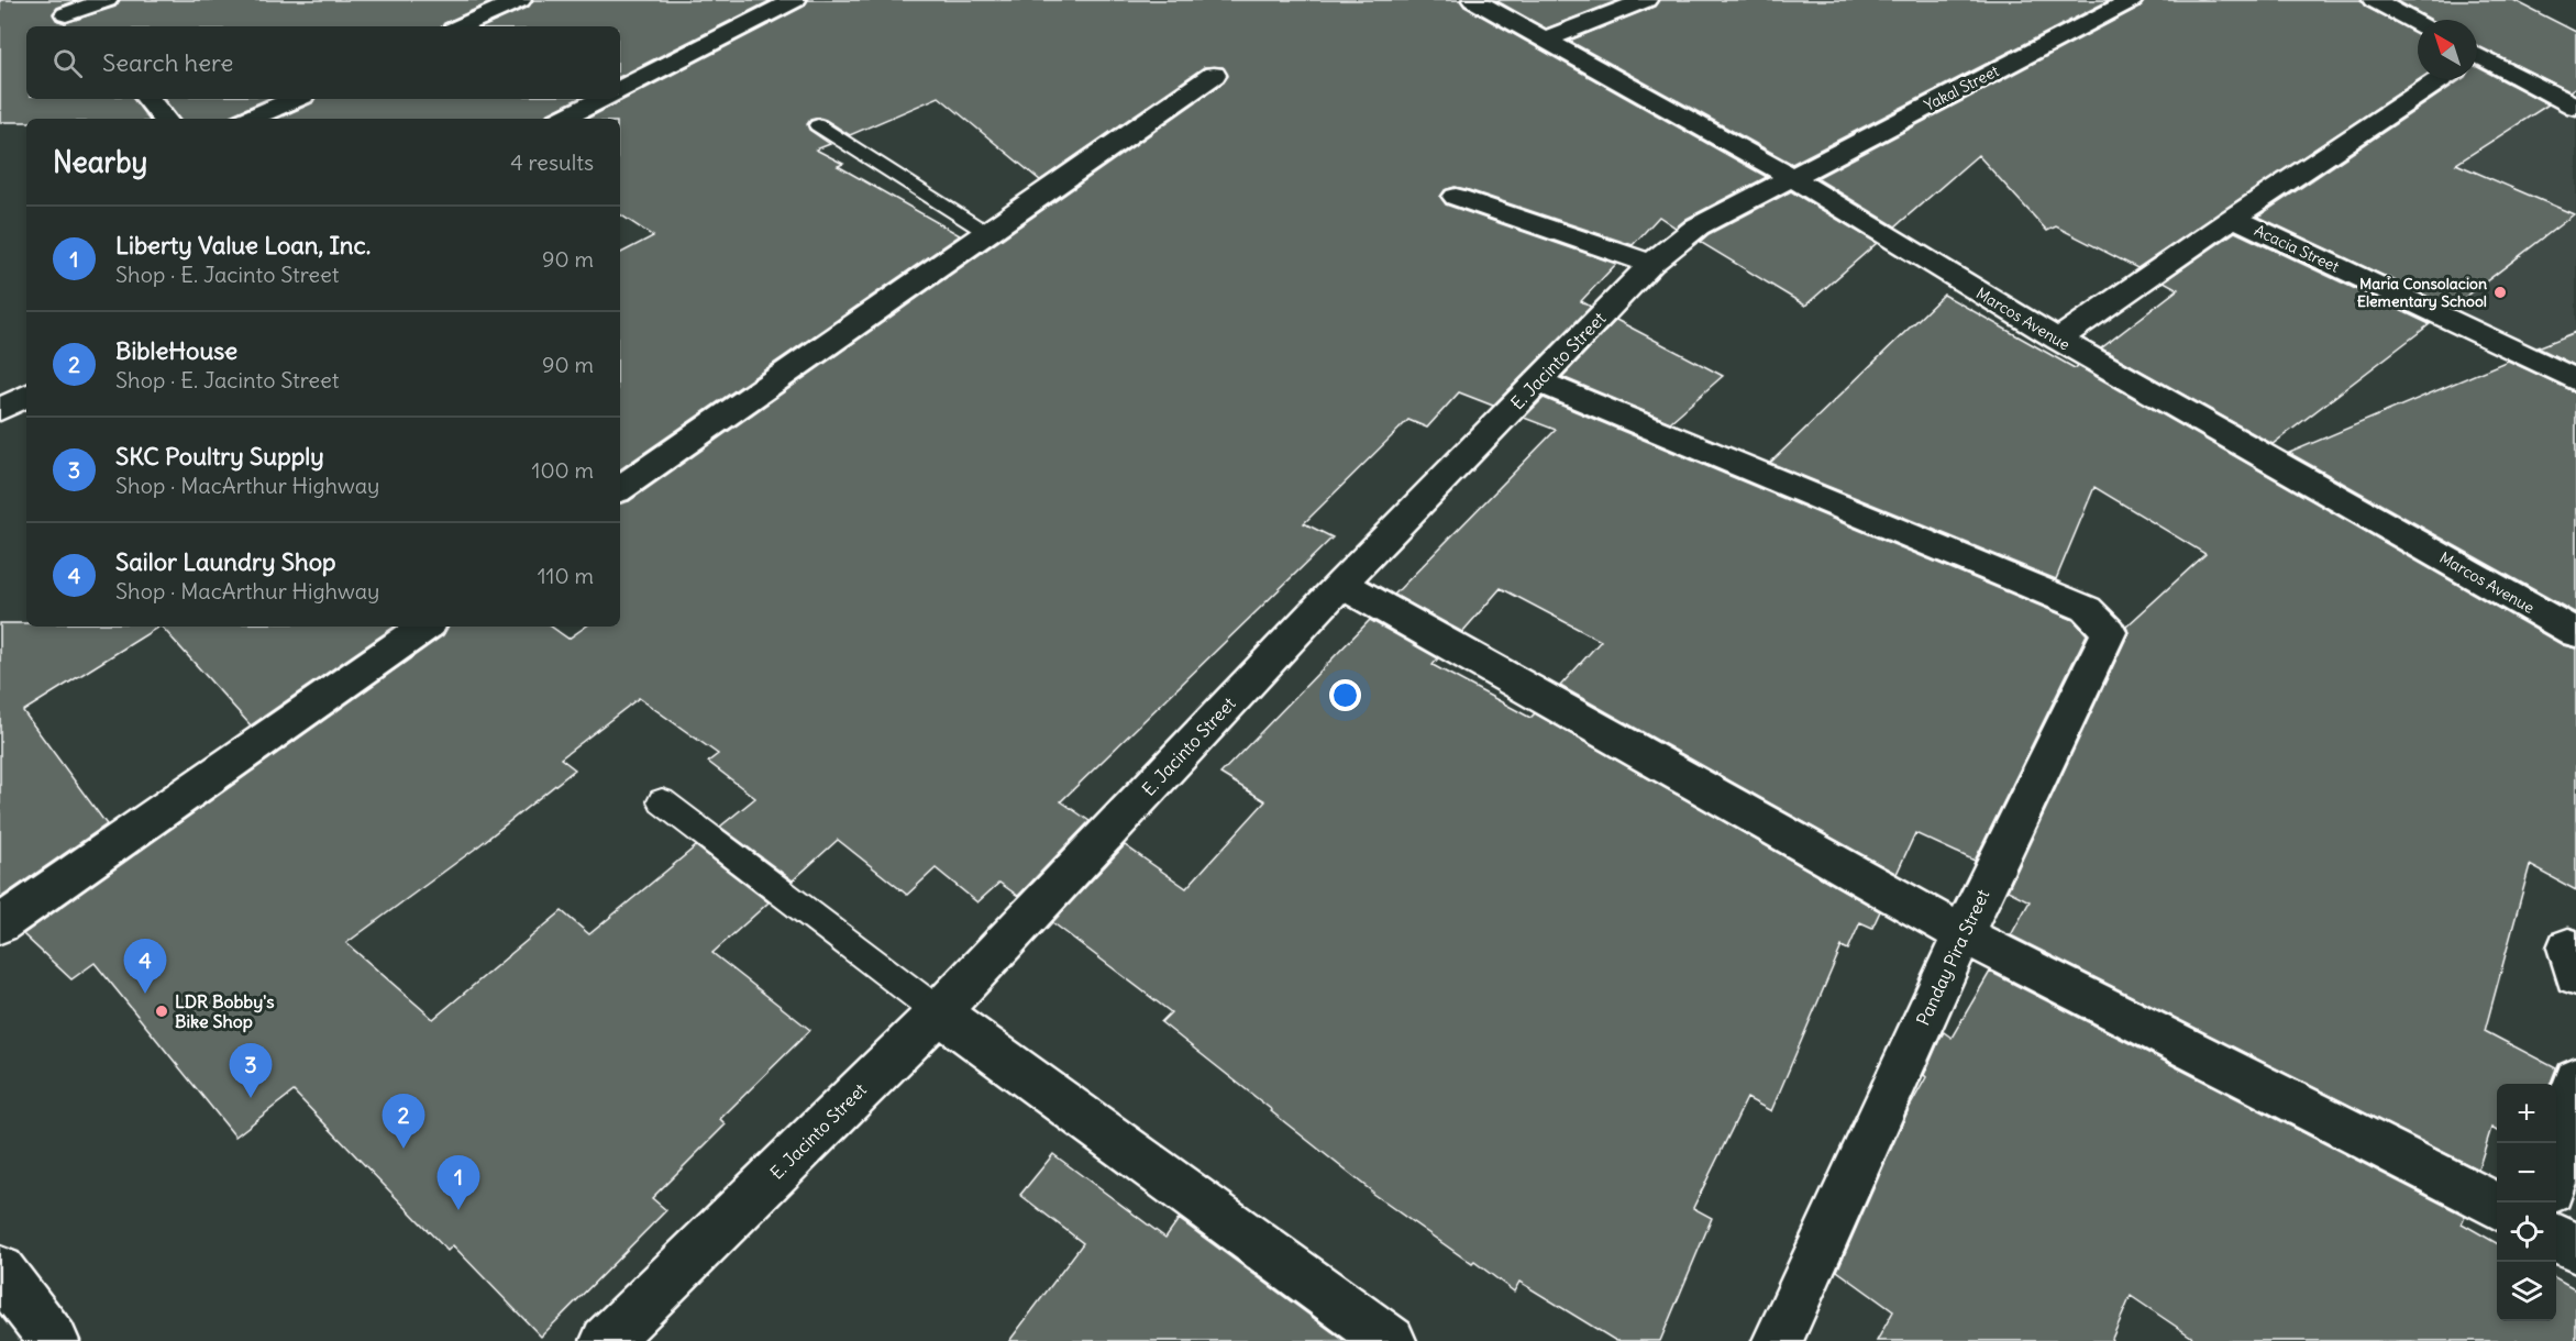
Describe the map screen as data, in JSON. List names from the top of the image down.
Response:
{
  "streets": {
    "main road": [
      "Yakal Street",
      "Acacia Street",
      "Marcos Avenue",
      "E. Jacinto Street",
      "Panday Pira Street"
    ]
  },
  "crossings": [
    ["Yakal Street", "Marcos Avenue"],
    ["Yakal Street", "E. Jacinto Street"],
    ["Marcos Avenue", "E. Jacinto Street"],
    ["E. Jacinto Street", "Panday Pira Street"]
  ],
  "places": ["Maria Consolacion Elementary School", "LDR Bobby's Bike Shop"],
  "north": "top left",
  "page": {
    "search": "Search here",
    "heading": ["Nearby", "4 results"],
    "list": [
      {
        "mark": "1",
        "name": "Liberty Value Loan, Inc.",
        "note": "Shop · E. Jacinto Street",
        "value": "90 m"
      },
      {
        "mark": "2",
        "name": "BibleHouse",
        "note": "Shop · E. Jacinto Street",
        "value": "90 m"
      },
      {
        "mark": "3",
        "name": "SKC Poultry Supply",
        "note": "Shop · MacArthur Highway",
        "value": "100 m"
      },
      {
        "mark": "4",
        "name": "Sailor Laundry Shop",
        "note": "Shop · MacArthur Highway",
        "value": "110 m"
      }
    ],
    "pins": [
      "4",
      "3",
      "2",
      "1"
    ],
    "map_buttons": ["+", "−"]
  }
}
